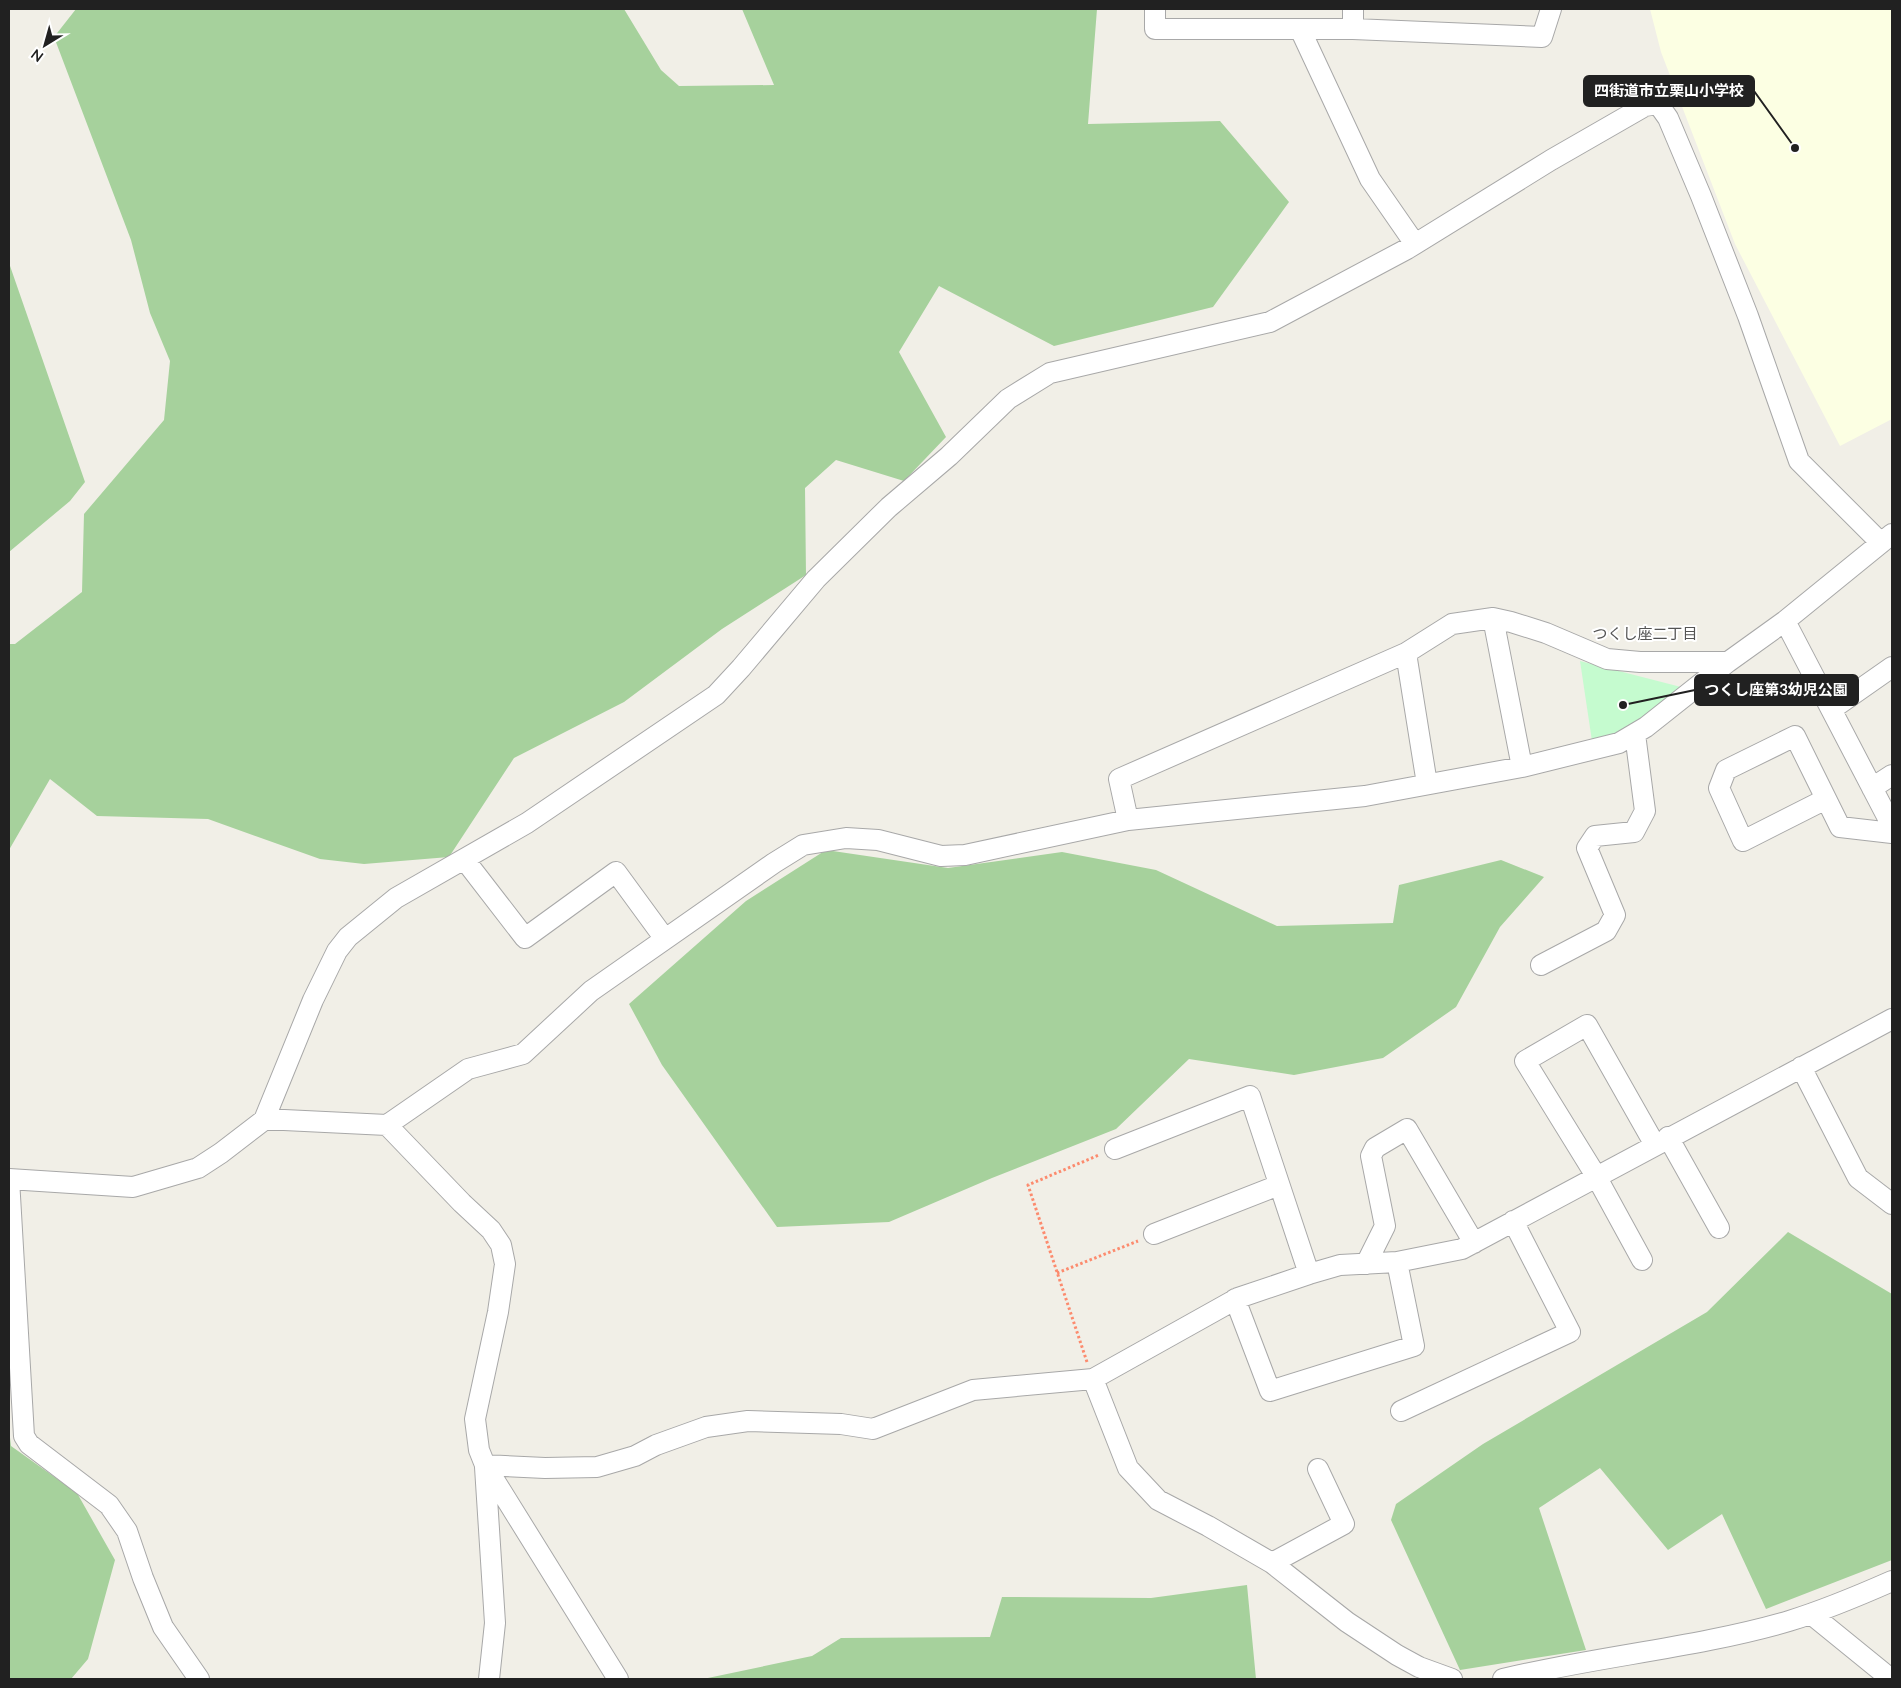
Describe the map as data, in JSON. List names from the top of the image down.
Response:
{
  "districts": ["つくし座二丁目"],
  "places": ["四街道市立栗山小学校", "つくし座第3幼児公園"],
  "north": "bottom left"
}
